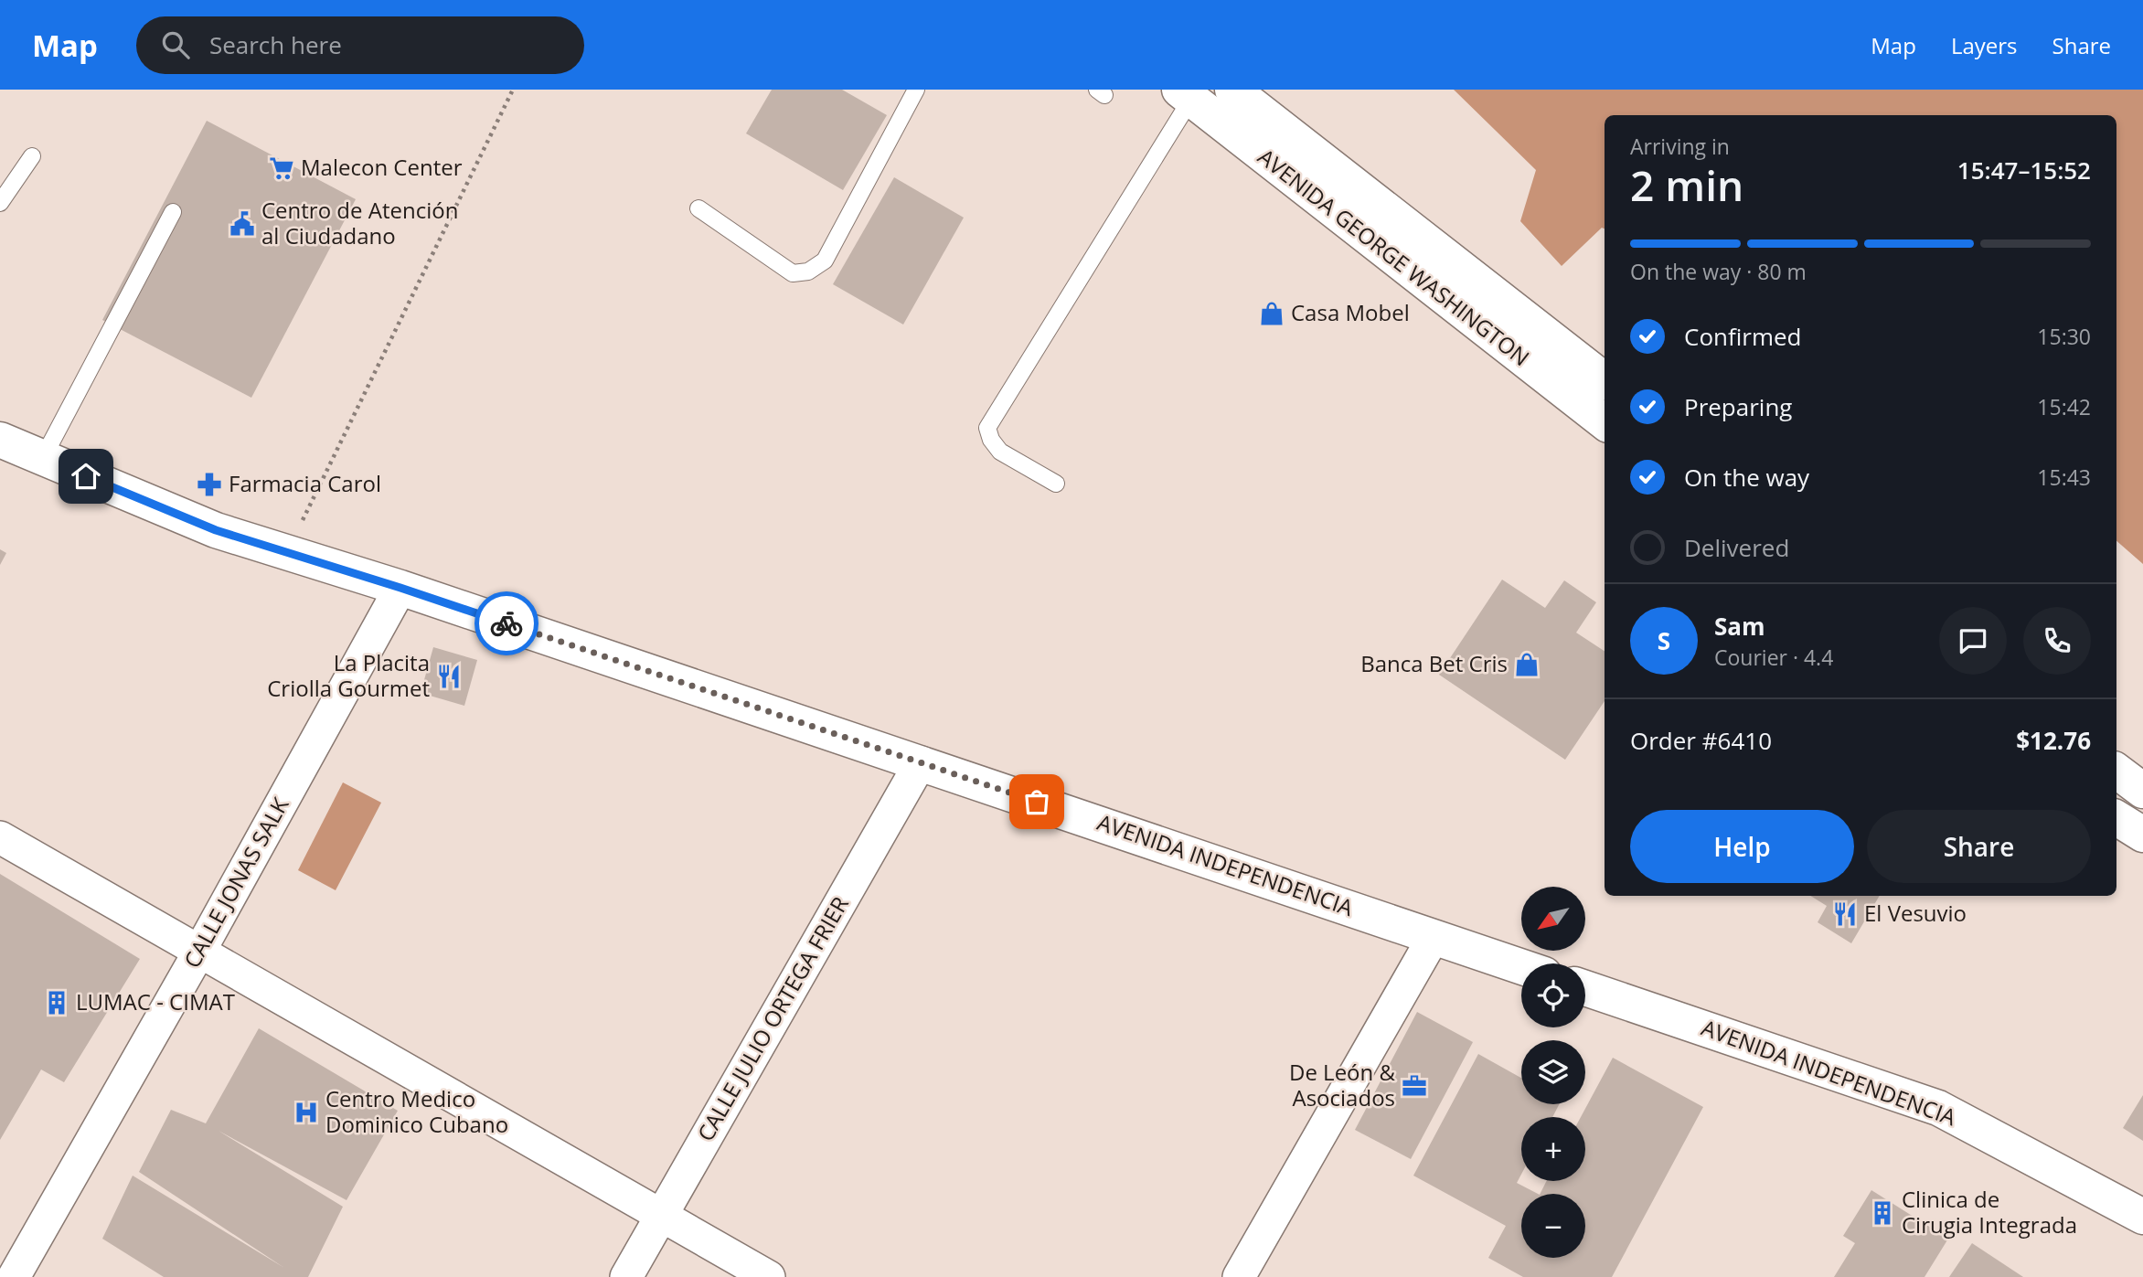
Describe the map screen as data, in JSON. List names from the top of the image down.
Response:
{
  "streets": {
    "main road": ["AVENIDA GEORGE WASHINGTON", "AVENIDA INDEPENDENCIA"],
    "street": ["CALLE JONAS SALK", "CALLE JULIO ORTEGA FRIER"]
  },
  "crossings": [
    ["AVENIDA INDEPENDENCIA", "CALLE JONAS SALK"],
    ["AVENIDA INDEPENDENCIA", "CALLE JULIO ORTEGA FRIER"]
  ],
  "places": {
    "supermarket": ["Malecon Center"],
    "public building": ["Centro de Atención al Ciudadano"],
    "shop": ["Casa Mobel", "Banca Bet Cris"],
    "pharmacy": ["Farmacia Carol"],
    "restaurant": ["La Placita Criolla Gourmet", "El Vesuvio"],
    "building": ["LUMAC - CIMAT", "Clinica de Cirugia Integrada"],
    "office": ["De León & Asociados"],
    "hospital": ["Centro Medico Dominico Cubano"]
  },
  "north": "bottom left",
  "page": {
    "header": "Map",
    "search": "Search here",
    "nav": ["Map", "Layers", "Share"],
    "heading": ["2 min", "Arriving in", "15:47–15:52"],
    "panel": [
      "Sam",
      "Courier · 4.4",
      "Order #6410",
      "$12.76"
    ],
    "bar": "On the way · 80 m",
    "list": [
      ["Confirmed", "15:30"],
      ["Preparing", "15:42"],
      ["On the way", "15:43"],
      "Delivered"
    ],
    "round": "S",
    "buttons": ["Help", "Share"],
    "map_buttons": ["+", "−"]
  }
}
